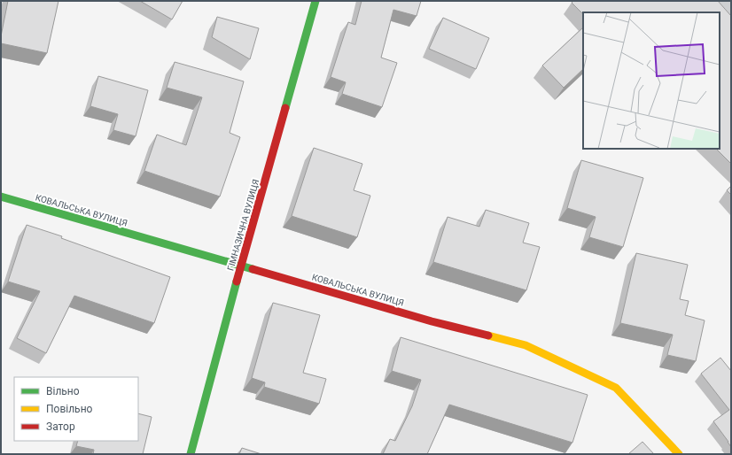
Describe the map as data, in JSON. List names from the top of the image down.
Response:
{
  "streets": {
    "street": ["КОВАЛЬСЬКА ВУЛИЦЯ", "ГІМНАЗИЧНА ВУЛИЦЯ"]
  },
  "crossings": [
    ["КОВАЛЬСЬКА ВУЛИЦЯ", "ГІМНАЗИЧНА ВУЛИЦЯ"]
  ],
  "legend": ["Вільно", "Повільно", "Затор"]
}
